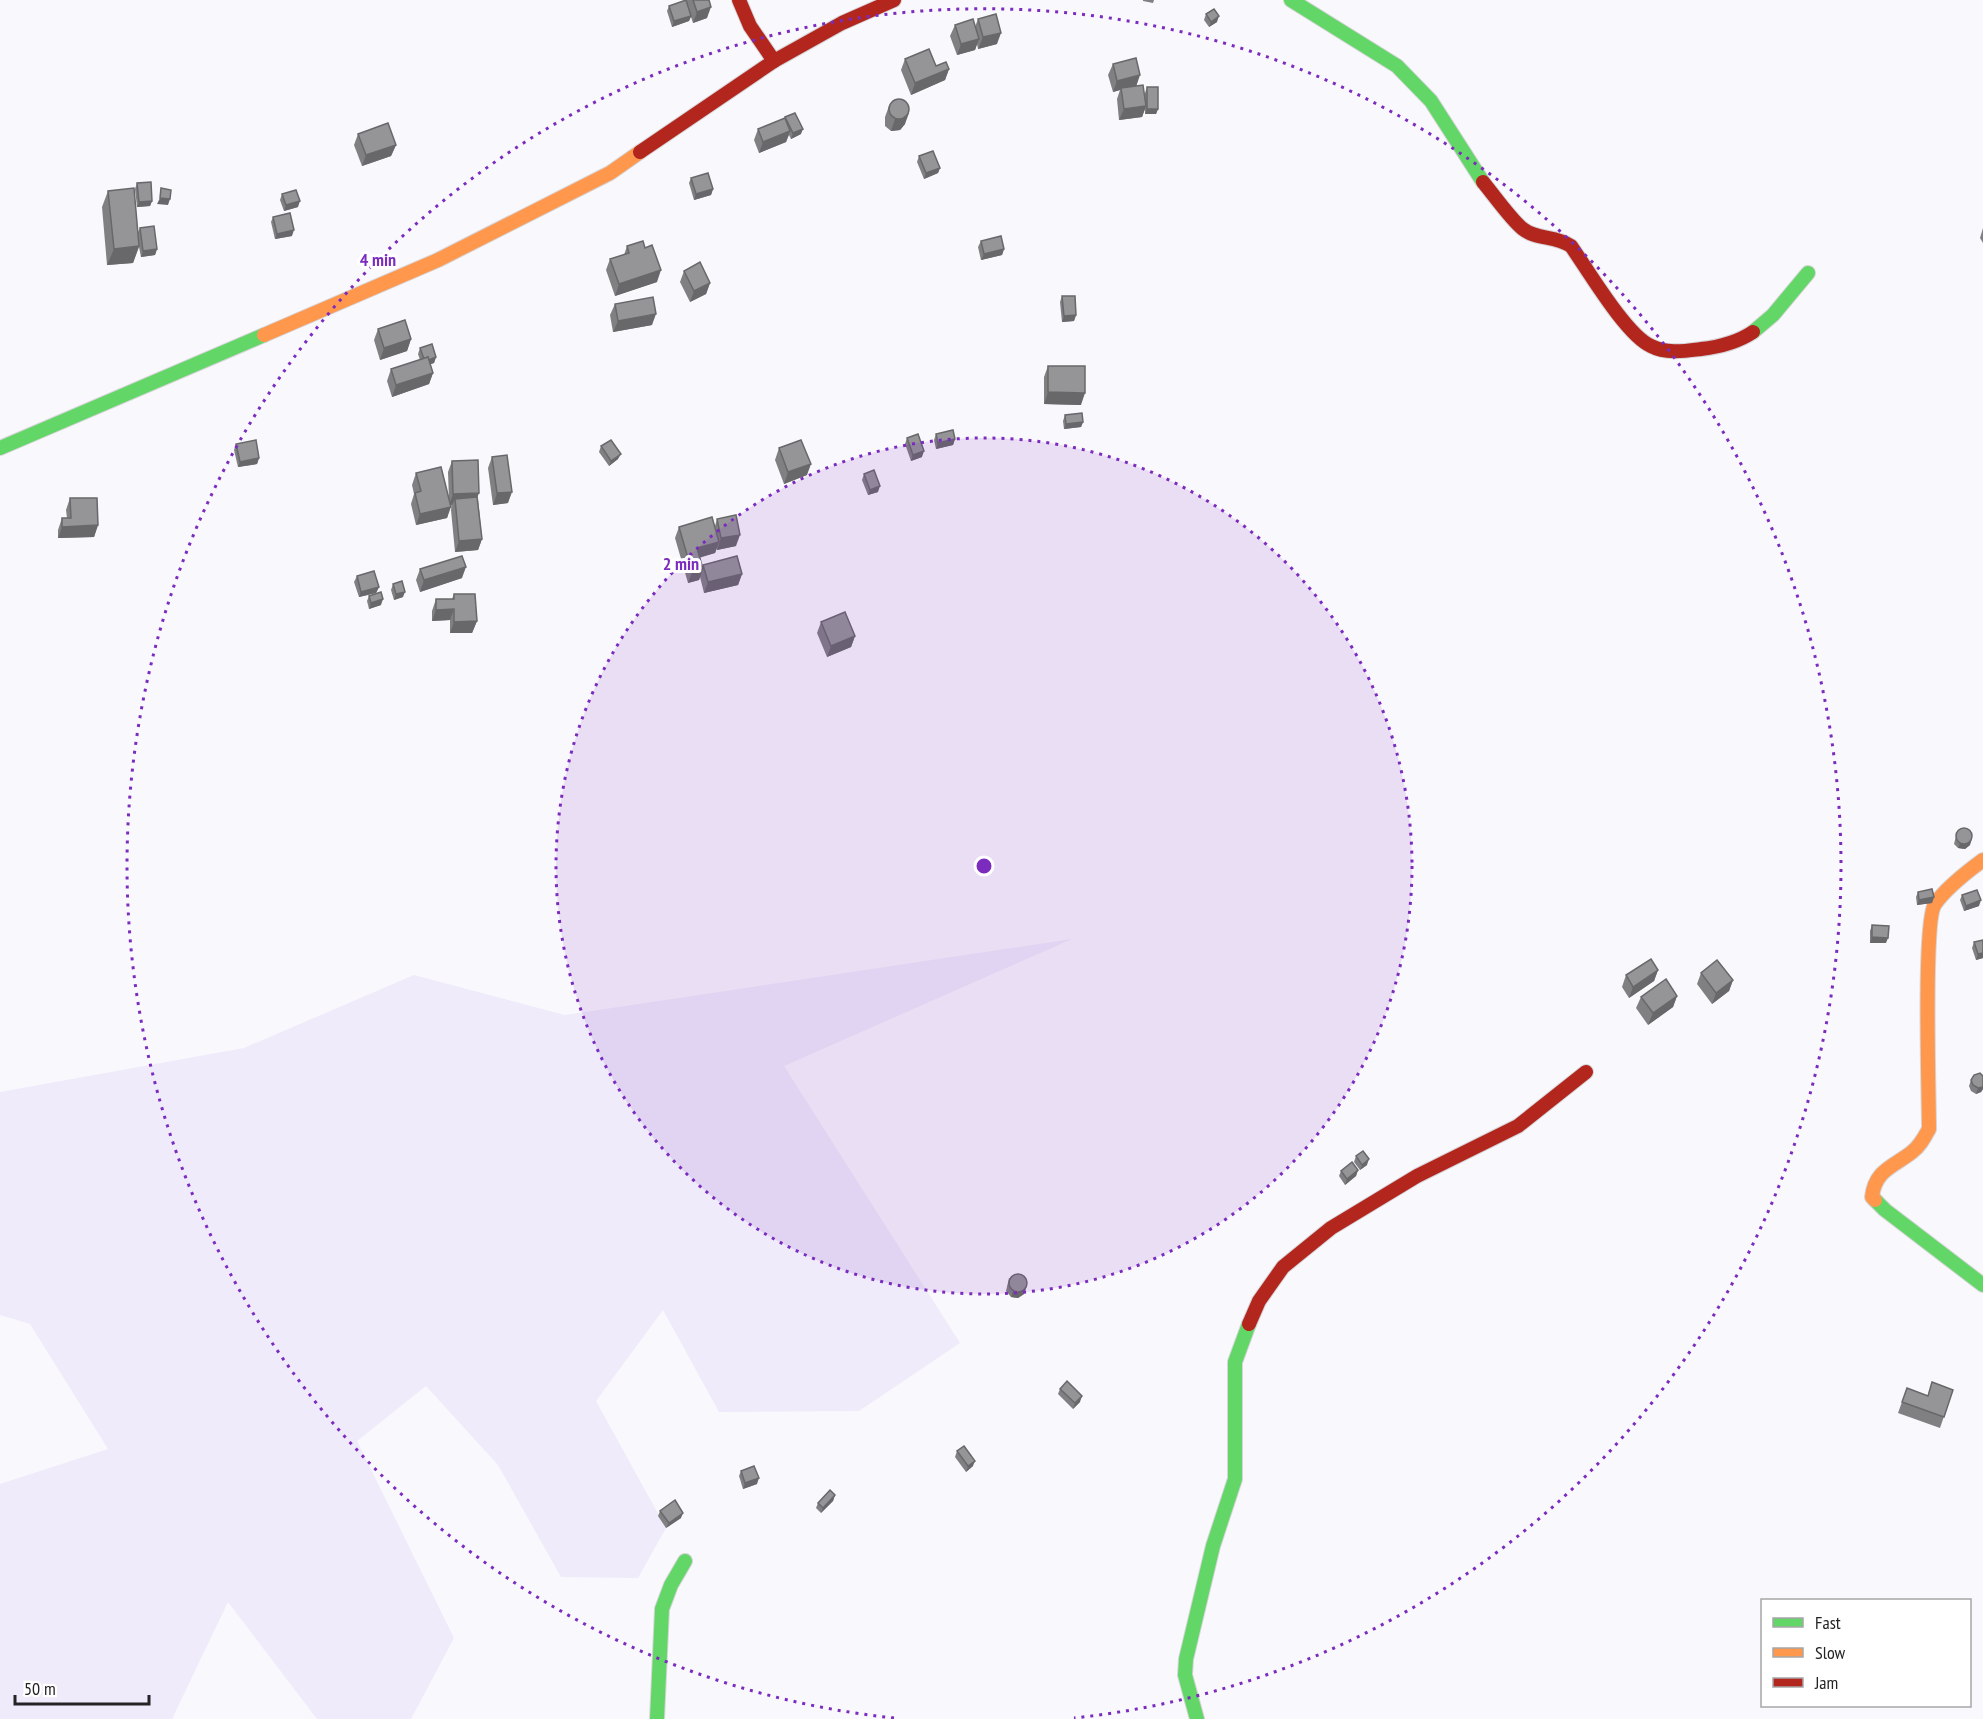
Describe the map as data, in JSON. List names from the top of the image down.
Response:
{
  "legend": ["Fast", "Slow", "Jam"],
  "scale_bar": "50 m",
  "rings": ["4 min", "2 min"]
}
